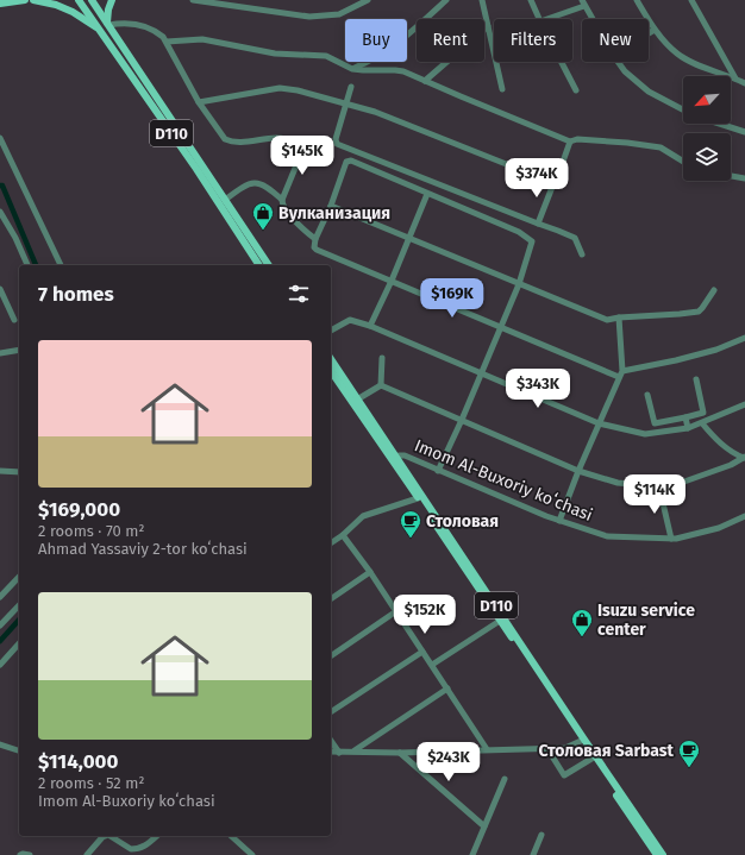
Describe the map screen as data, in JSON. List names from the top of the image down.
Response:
{
  "streets": {
    "main road": ["D110"],
    "street": ["Imom Al-Buxoriy koʻchasi"]
  },
  "crossings": [
    ["D110", "Imom Al-Buxoriy koʻchasi"]
  ],
  "places": {
    "shop": ["Вулканизация", "Isuzu service center"],
    "cafe": ["Столовая", "Столовая Sarbast"]
  },
  "north": "bottom left",
  "page": {
    "chip": [
      "Buy",
      "Rent",
      "Filters",
      "New"
    ],
    "price": [
      "$145K",
      "$374K",
      "$169K",
      "$343K",
      "$114K",
      "$152K",
      "$243K"
    ],
    "heading": "7 homes",
    "list": [
      {
        "name": "$169,000",
        "note": "2 rooms · 70 m² · Ahmad Yassaviy 2-tor koʻchasi"
      },
      {
        "name": "$114,000",
        "note": "2 rooms · 52 m² · Imom Al-Buxoriy koʻchasi"
      }
    ]
  }
}
